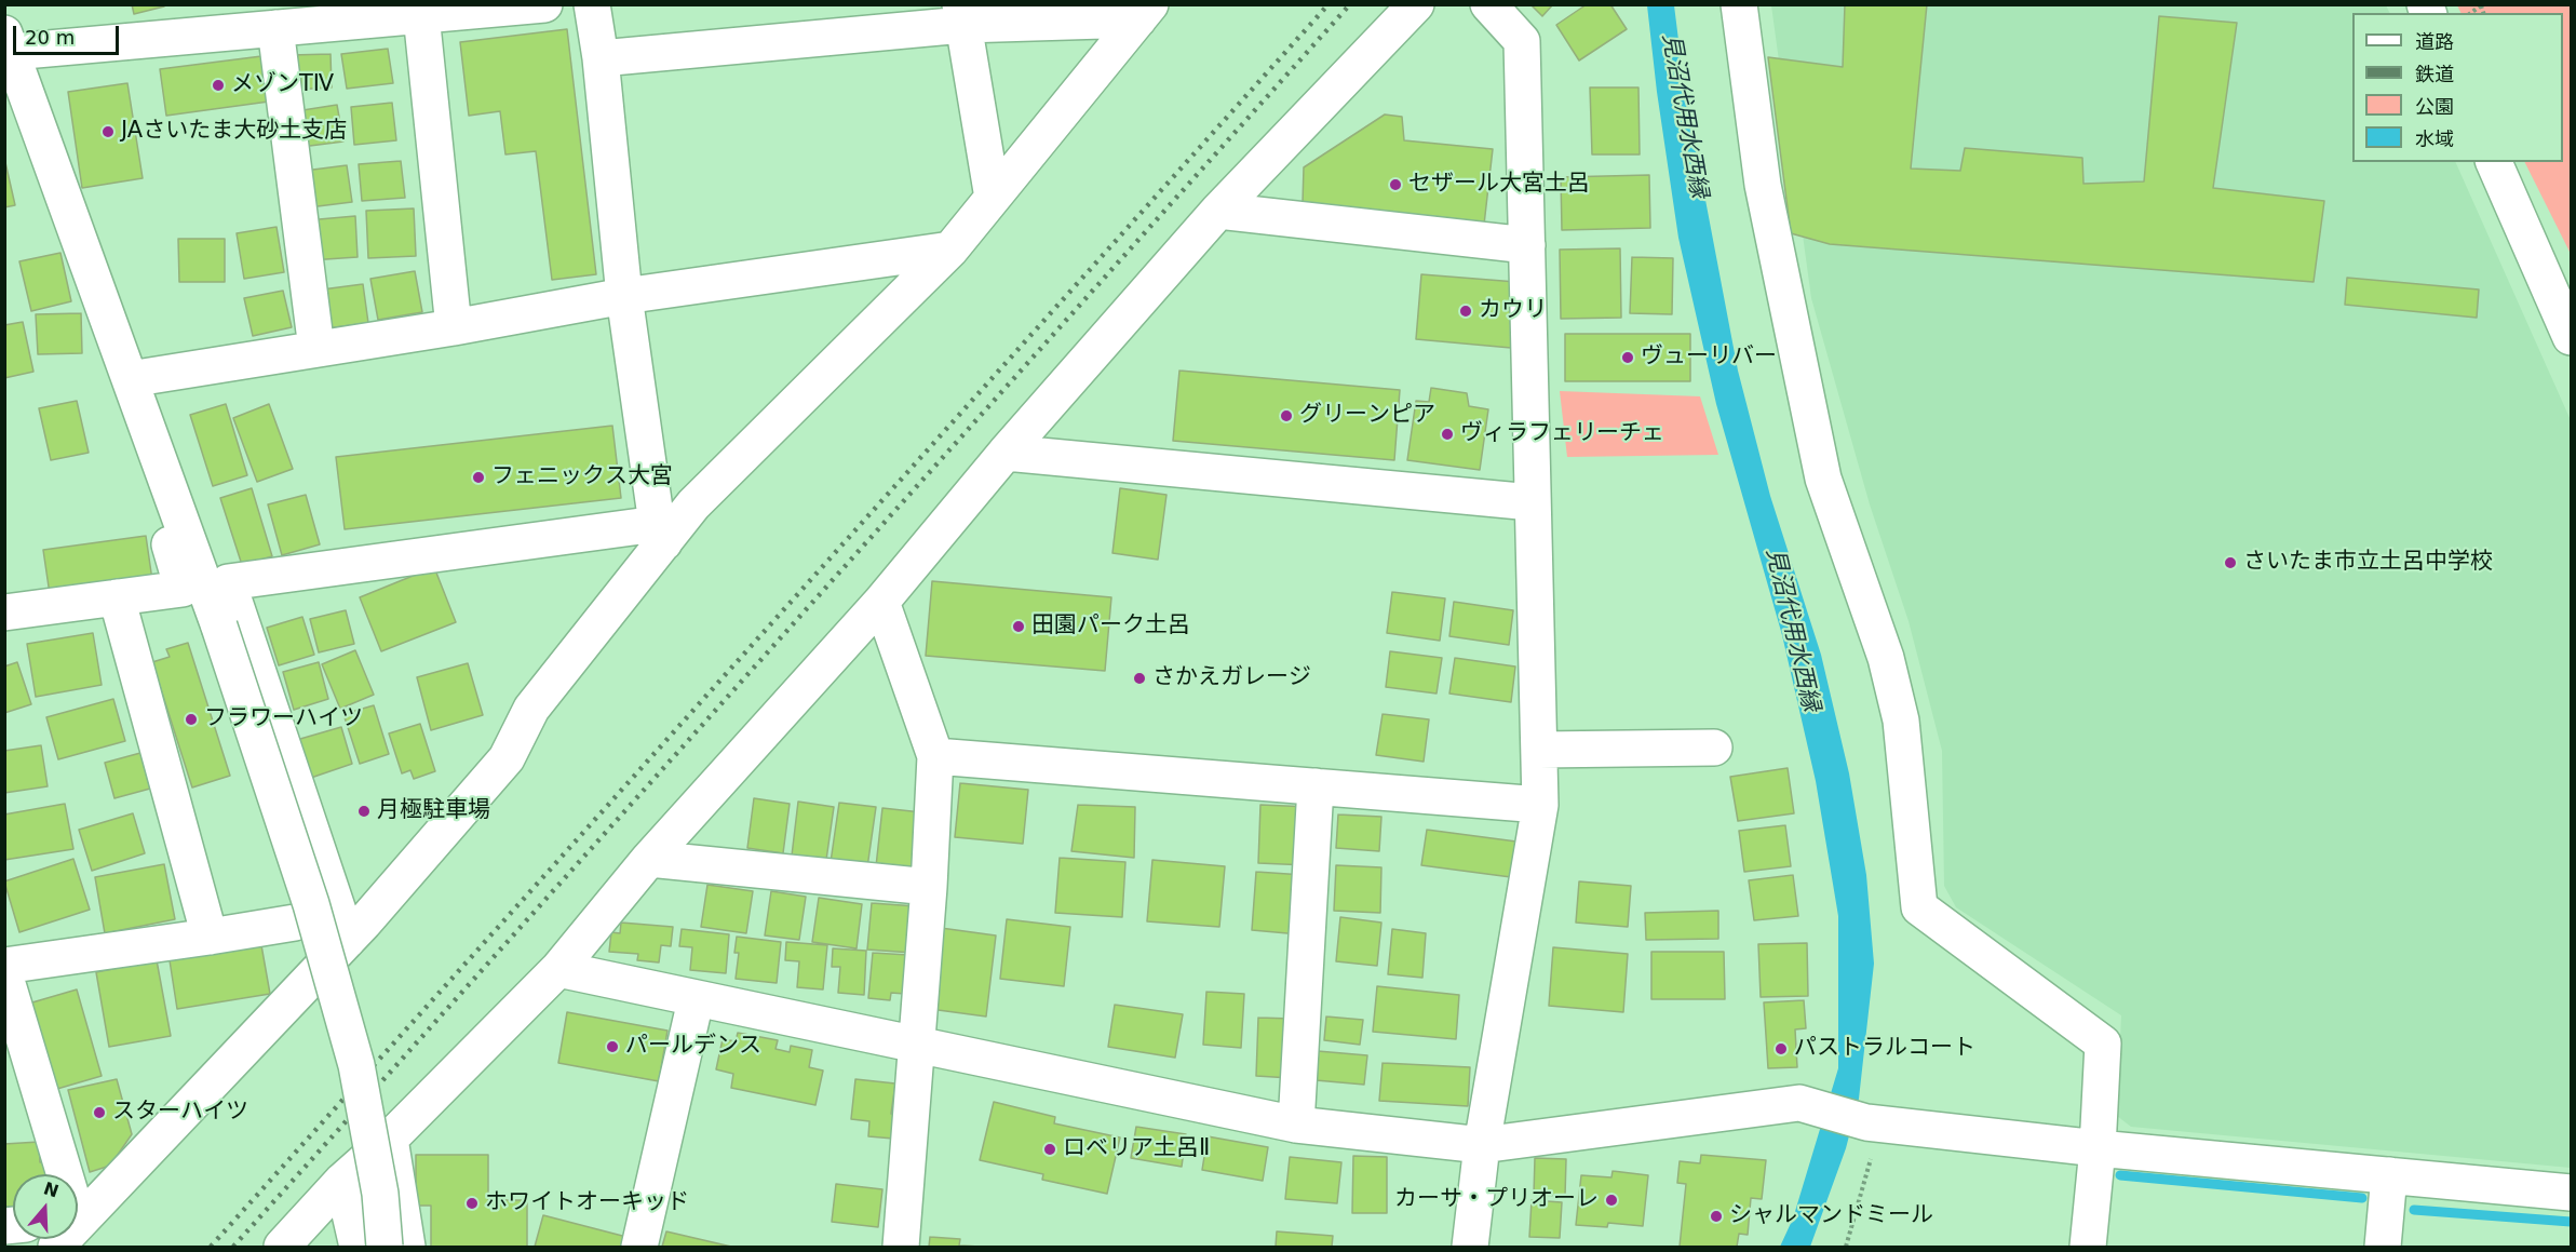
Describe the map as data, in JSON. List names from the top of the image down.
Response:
{
  "water": ["見沼代用水西縁"],
  "places": [
    "メゾンTⅣ",
    "JAさいたま大砂土支店",
    "セザール大宮土呂",
    "カウリ",
    "ヴューリバー",
    "グリーンピア",
    "ヴィラフェリーチェ",
    "フェニックス大宮",
    "さいたま市立土呂中学校",
    "田園パーク土呂",
    "さかえガレージ",
    "フラワーハイツ",
    "月極駐車場",
    "パールデンス",
    "パストラルコート",
    "スターハイツ",
    "ロベリア土呂Ⅱ",
    "カーサ・プリオーレ",
    "ホワイトオーキッド",
    "シャルマンドミール"
  ],
  "legend": [
    "道路",
    "鉄道",
    "公園",
    "水域"
  ],
  "scale_bar": "20 m",
  "north": "top"
}
